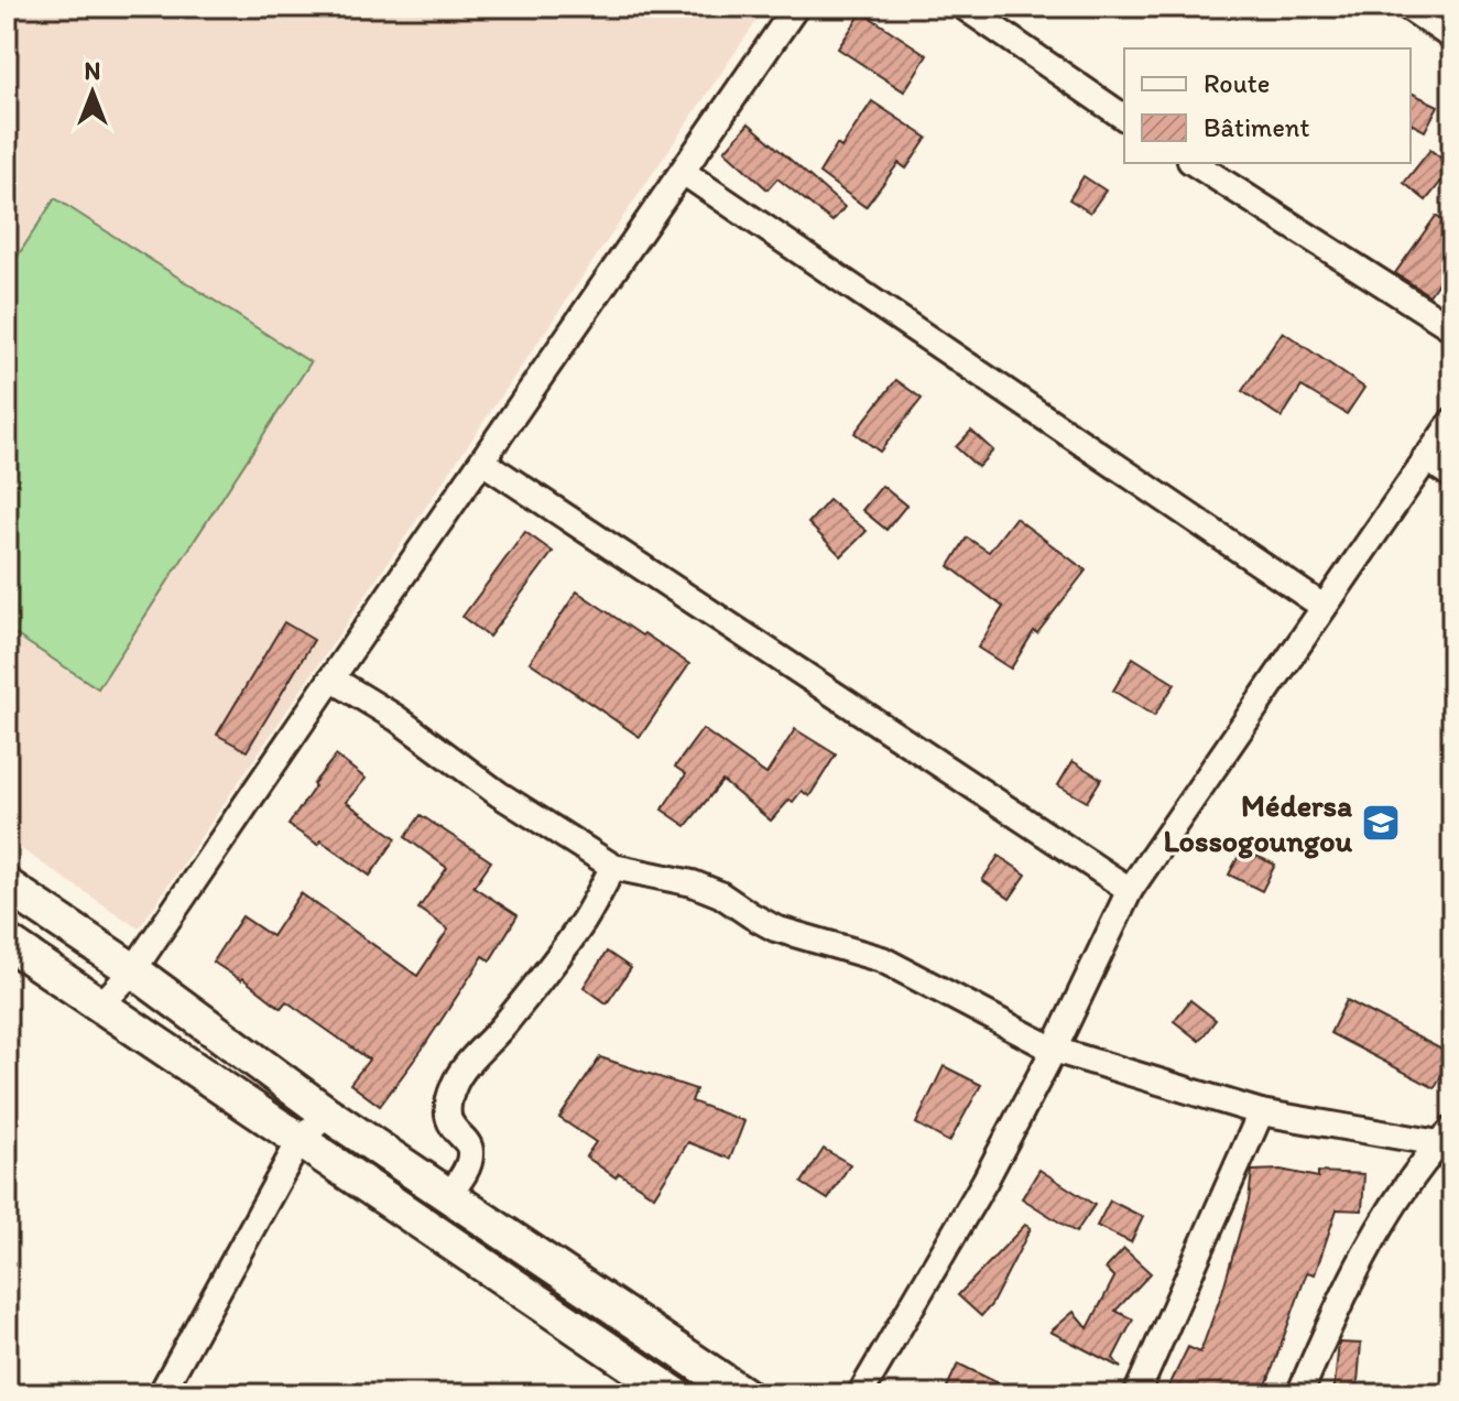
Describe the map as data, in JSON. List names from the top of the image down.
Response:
{
  "places": {
    "school or university": ["Médersa Lossogoungou"]
  },
  "legend": ["Route", "Bâtiment"],
  "north": "top"
}
